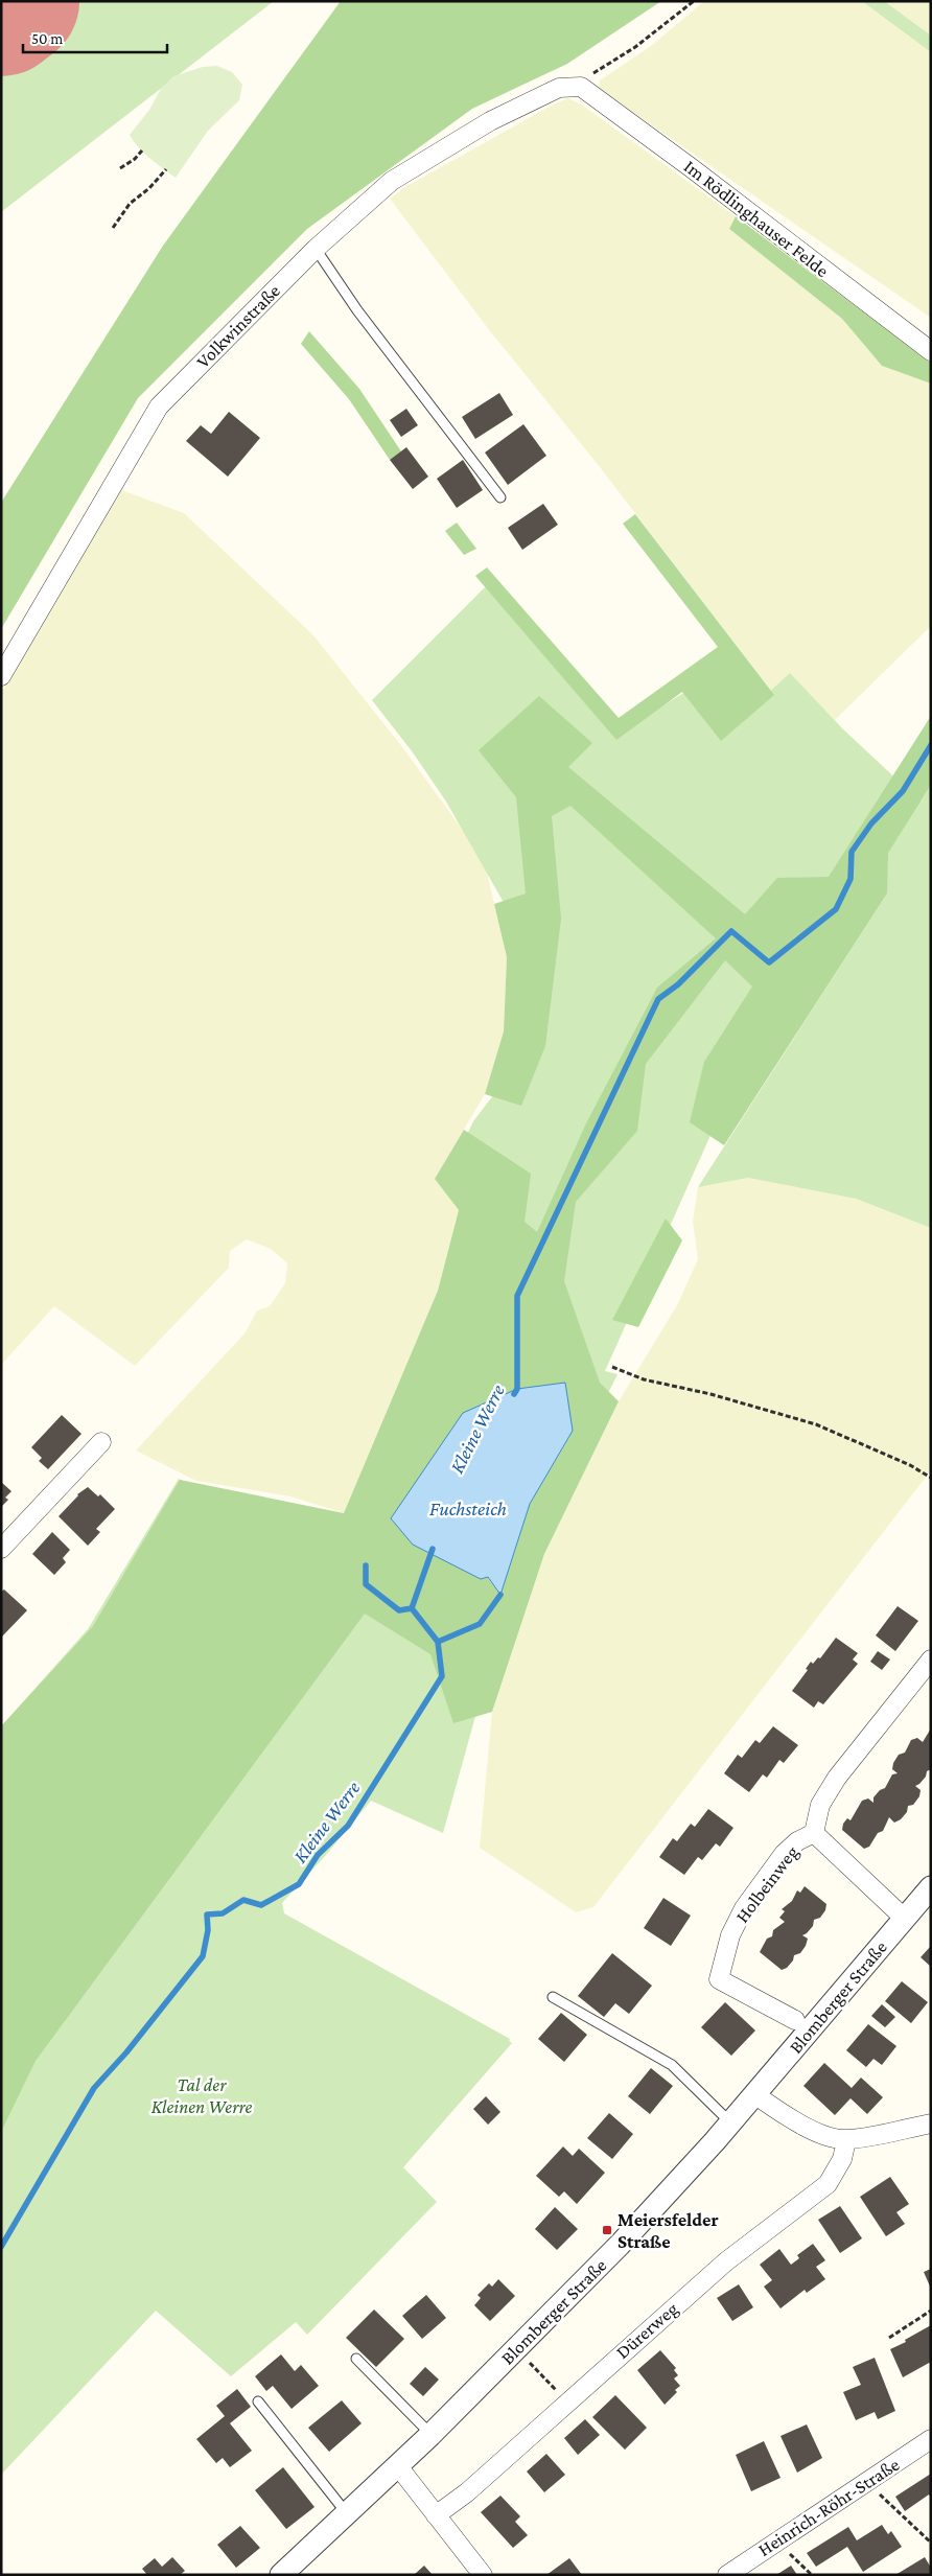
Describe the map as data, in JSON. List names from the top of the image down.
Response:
{
  "streets": {
    "street": [
      "Im Rödlinghauser Felde",
      "Volkwinstraße",
      "Holbeinweg",
      "Blomberger Straße",
      "Dürerweg",
      "Heinrich-Röhr-Straße"
    ]
  },
  "crossings": [
    ["Im Rödlinghauser Felde", "Volkwinstraße"],
    ["Holbeinweg", "Blomberger Straße"]
  ],
  "water": ["Kleine Werre", "Fuchsteich"],
  "parks": ["Tal der Kleinen Werre"],
  "places": {
    "transit": ["Meiersfelder Straße"]
  },
  "scale_bar": "50 m"
}
